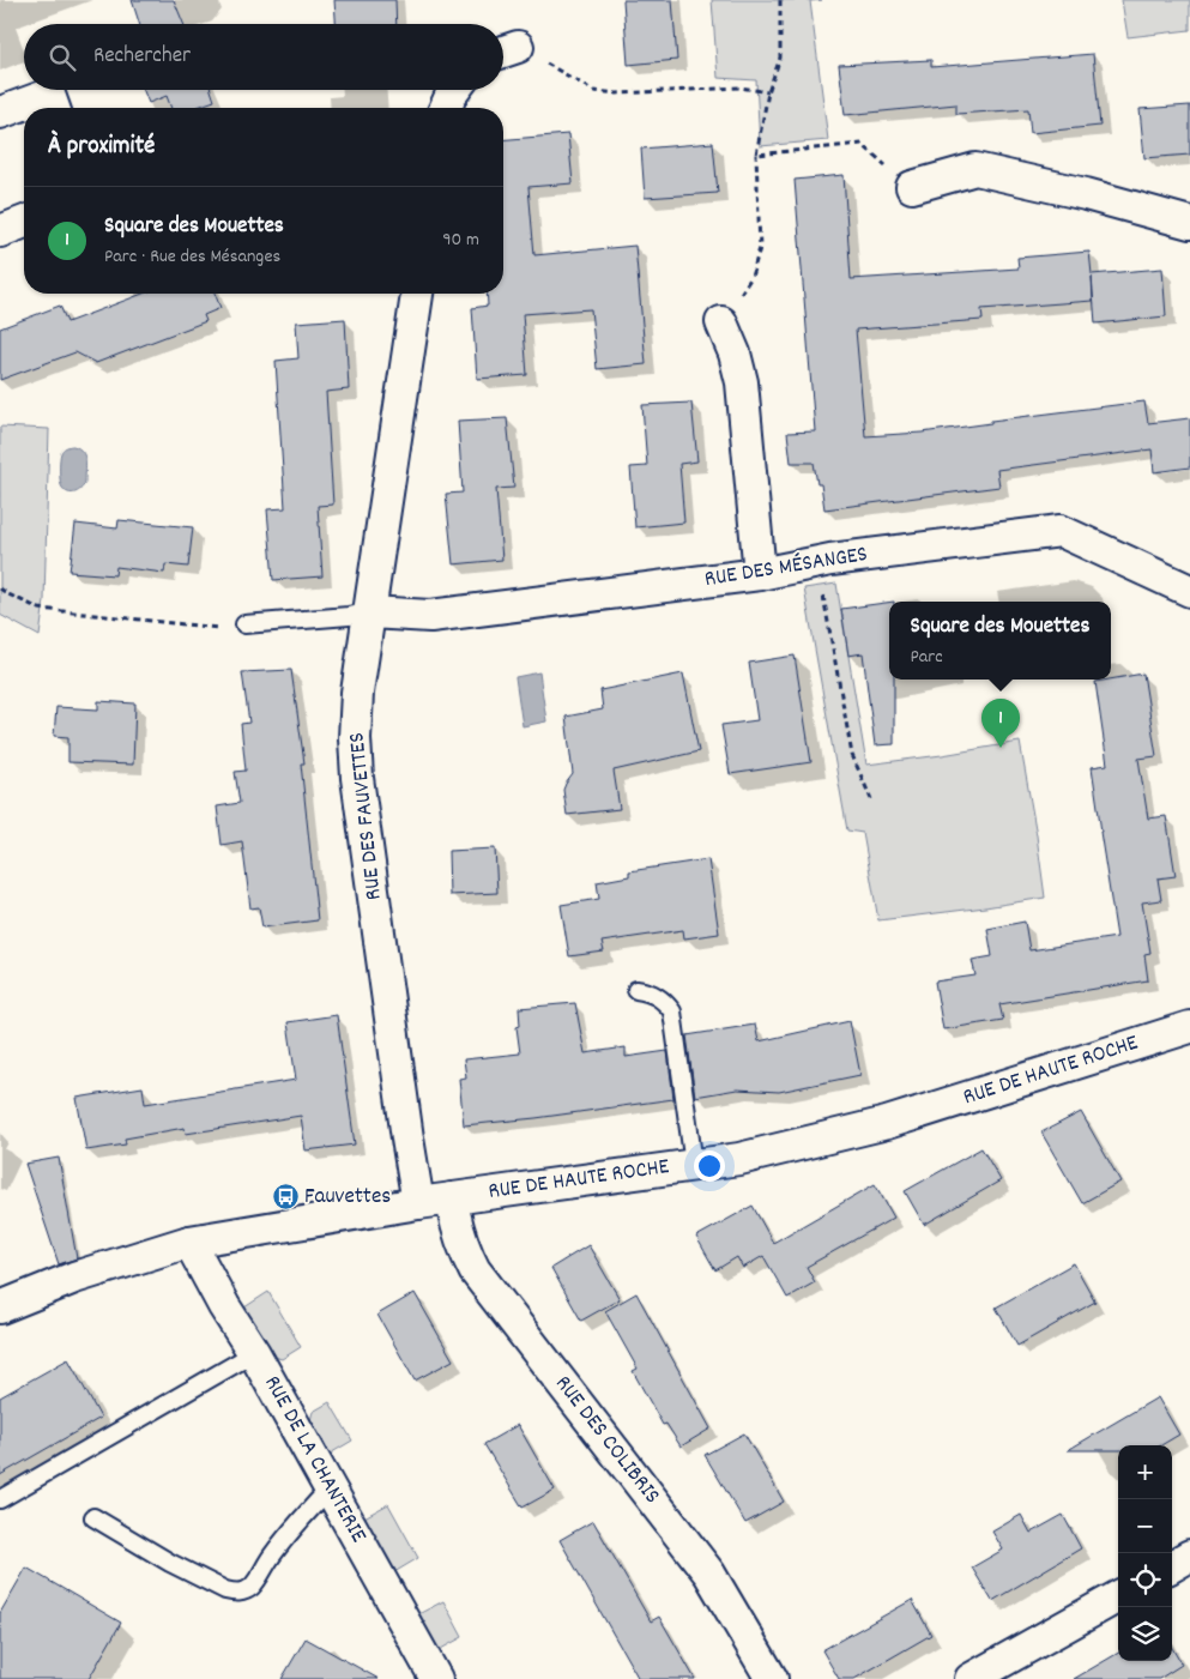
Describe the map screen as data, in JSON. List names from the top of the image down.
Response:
{
  "streets": {
    "street": [
      "RUE DES MÉSANGES",
      "RUE DES FAUVETTES",
      "RUE DE HAUTE ROCHE",
      "RUE DES COLIBRIS",
      "RUE DE LA CHANTERIE"
    ]
  },
  "crossings": [
    ["RUE DES MÉSANGES", "RUE DES FAUVETTES"],
    ["RUE DES FAUVETTES", "RUE DE HAUTE ROCHE"],
    ["RUE DE HAUTE ROCHE", "RUE DES COLIBRIS"],
    ["RUE DE HAUTE ROCHE", "RUE DE LA CHANTERIE"]
  ],
  "places": {
    "bus stop": ["Fauvettes"]
  },
  "page": {
    "search": "Rechercher",
    "heading": "À proximité",
    "list": [
      {
        "mark": "1",
        "name": "Square des Mouettes",
        "note": "Parc · Rue des Mésanges",
        "value": "90 m"
      }
    ],
    "popup": ["Square des Mouettes", "Parc"],
    "pins": "1",
    "map_buttons": ["+", "−"]
  }
}
